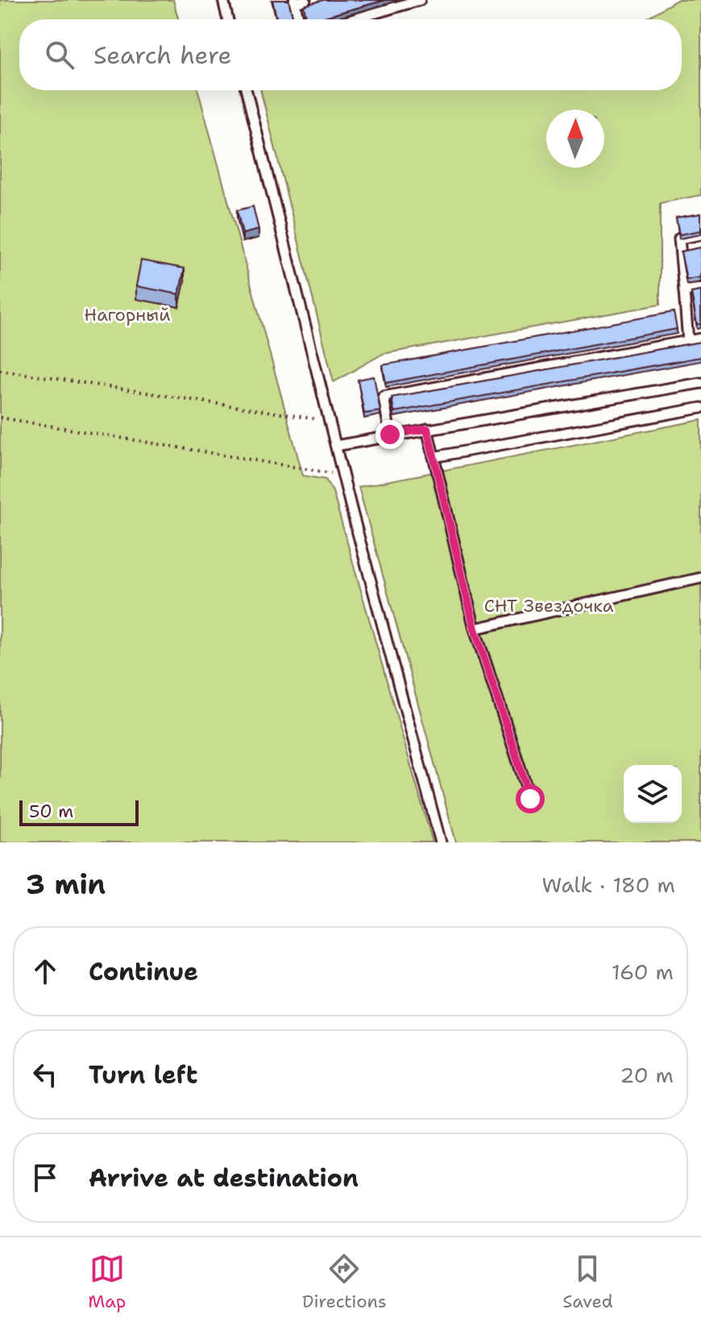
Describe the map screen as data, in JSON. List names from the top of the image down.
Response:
{
  "parks": ["Нагорный", "СНТ Звездочка"],
  "scale_bar": "50 m",
  "north": "top",
  "page": {
    "search": "Search here",
    "scale": "50 m",
    "heading": ["3 min", "Walk · 180 m"],
    "list": [
      ["Continue", "160 m"],
      ["Turn left", "20 m"],
      "Arrive at destination"
    ],
    "nav": ["Map", "Directions", "Saved"]
  }
}
